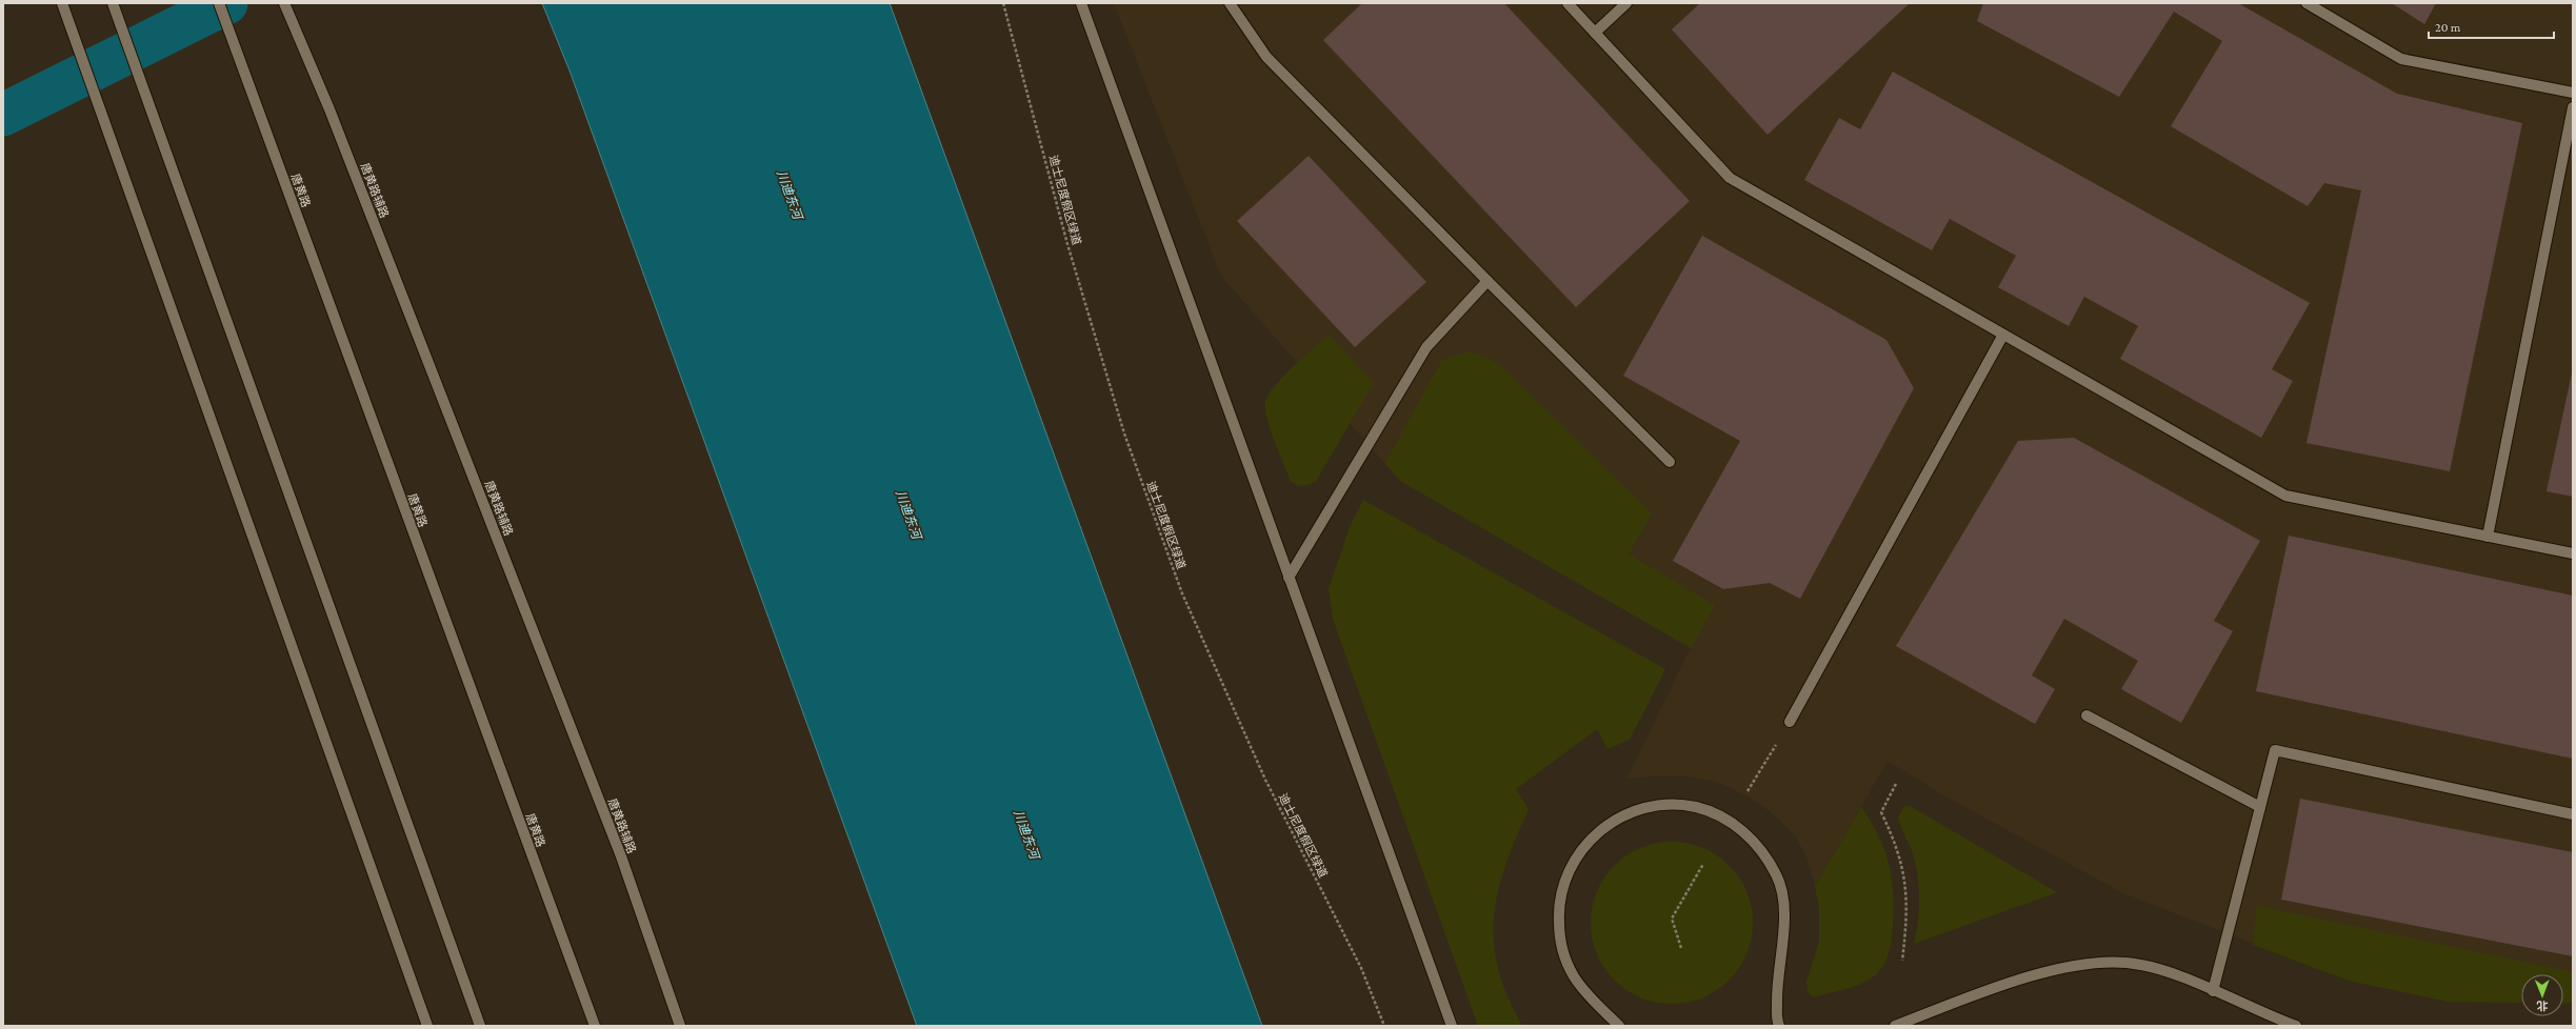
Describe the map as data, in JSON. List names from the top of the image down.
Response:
{
  "streets": {
    "street": ["唐黄路", "唐黄路辅路"],
    "path": ["迪士尼度假区绿道"]
  },
  "water": ["川迪东河"],
  "scale_bar": "20 m",
  "north": "bottom"
}
